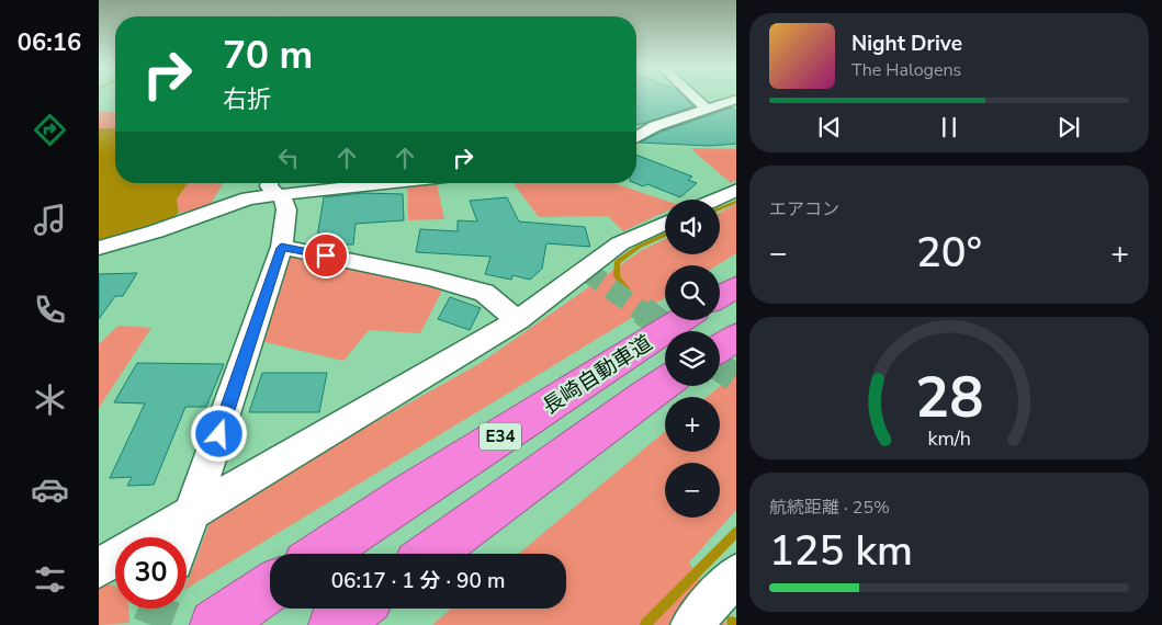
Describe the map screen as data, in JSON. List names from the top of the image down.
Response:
{
  "streets": {
    "highway": ["長崎自動車道", "E34"]
  },
  "page": {
    "tabs": "06:16",
    "turn": ["70 m", "右折"],
    "song": ["Night Drive", "The Halogens"],
    "tile": [
      "エアコン",
      ["航続距離 · 25%", "125 km"]
    ],
    "map_buttons": ["+", "−"],
    "heat": ["−", "20°", "+"],
    "limit": "30",
    "trip": "06:17 · 1 分 · 90 m",
    "gauge": ["28", "km/h"]
  }
}
